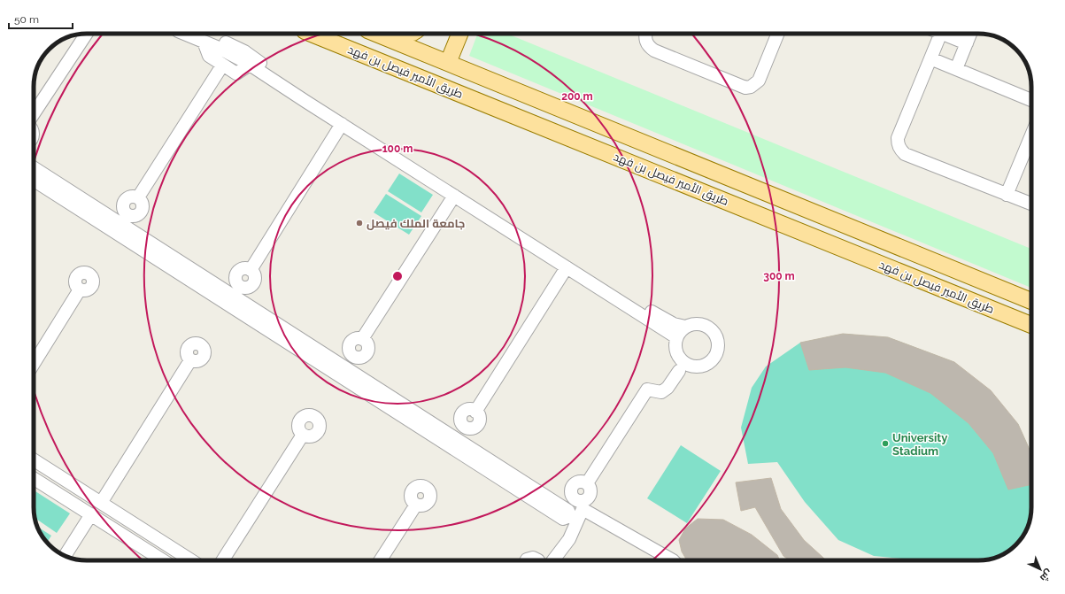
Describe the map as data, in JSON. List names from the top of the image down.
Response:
{
  "streets": {
    "main road": ["طريق الأمير فيصل بن فهد"]
  },
  "places": ["جامعة الملك فيصل", "University Stadium"],
  "scale_bar": "50 m",
  "north": "bottom right",
  "rings": ["200 m", "100 m", "300 m"]
}
